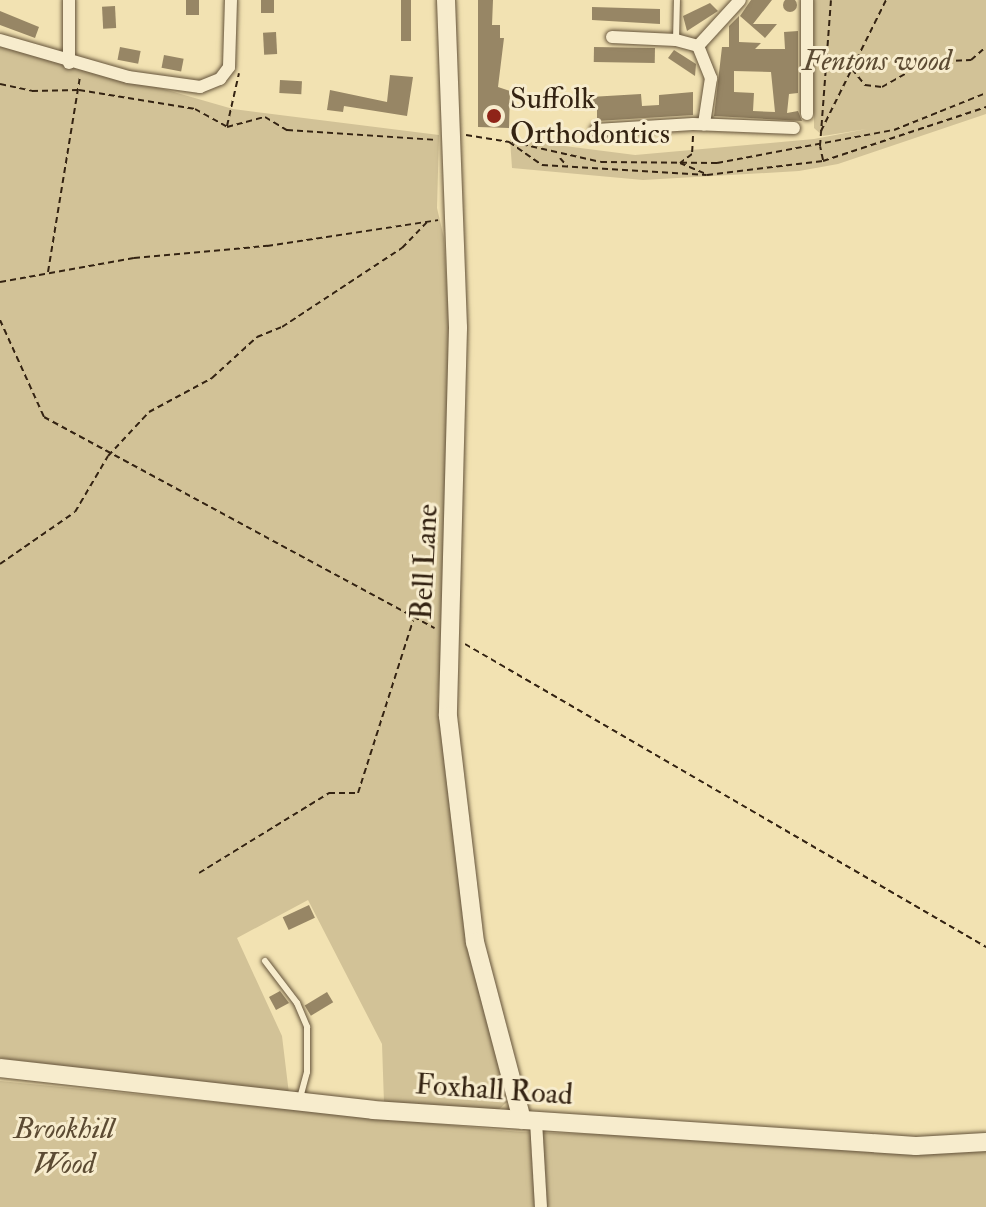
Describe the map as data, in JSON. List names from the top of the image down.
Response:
{
  "streets": {
    "street": ["Bell Lane", "Foxhall Road"]
  },
  "crossings": [
    ["Bell Lane", "Foxhall Road"]
  ],
  "parks": ["Fentons wood", "Brookhill Wood"],
  "places": ["Suffolk Orthodontics"]
}
